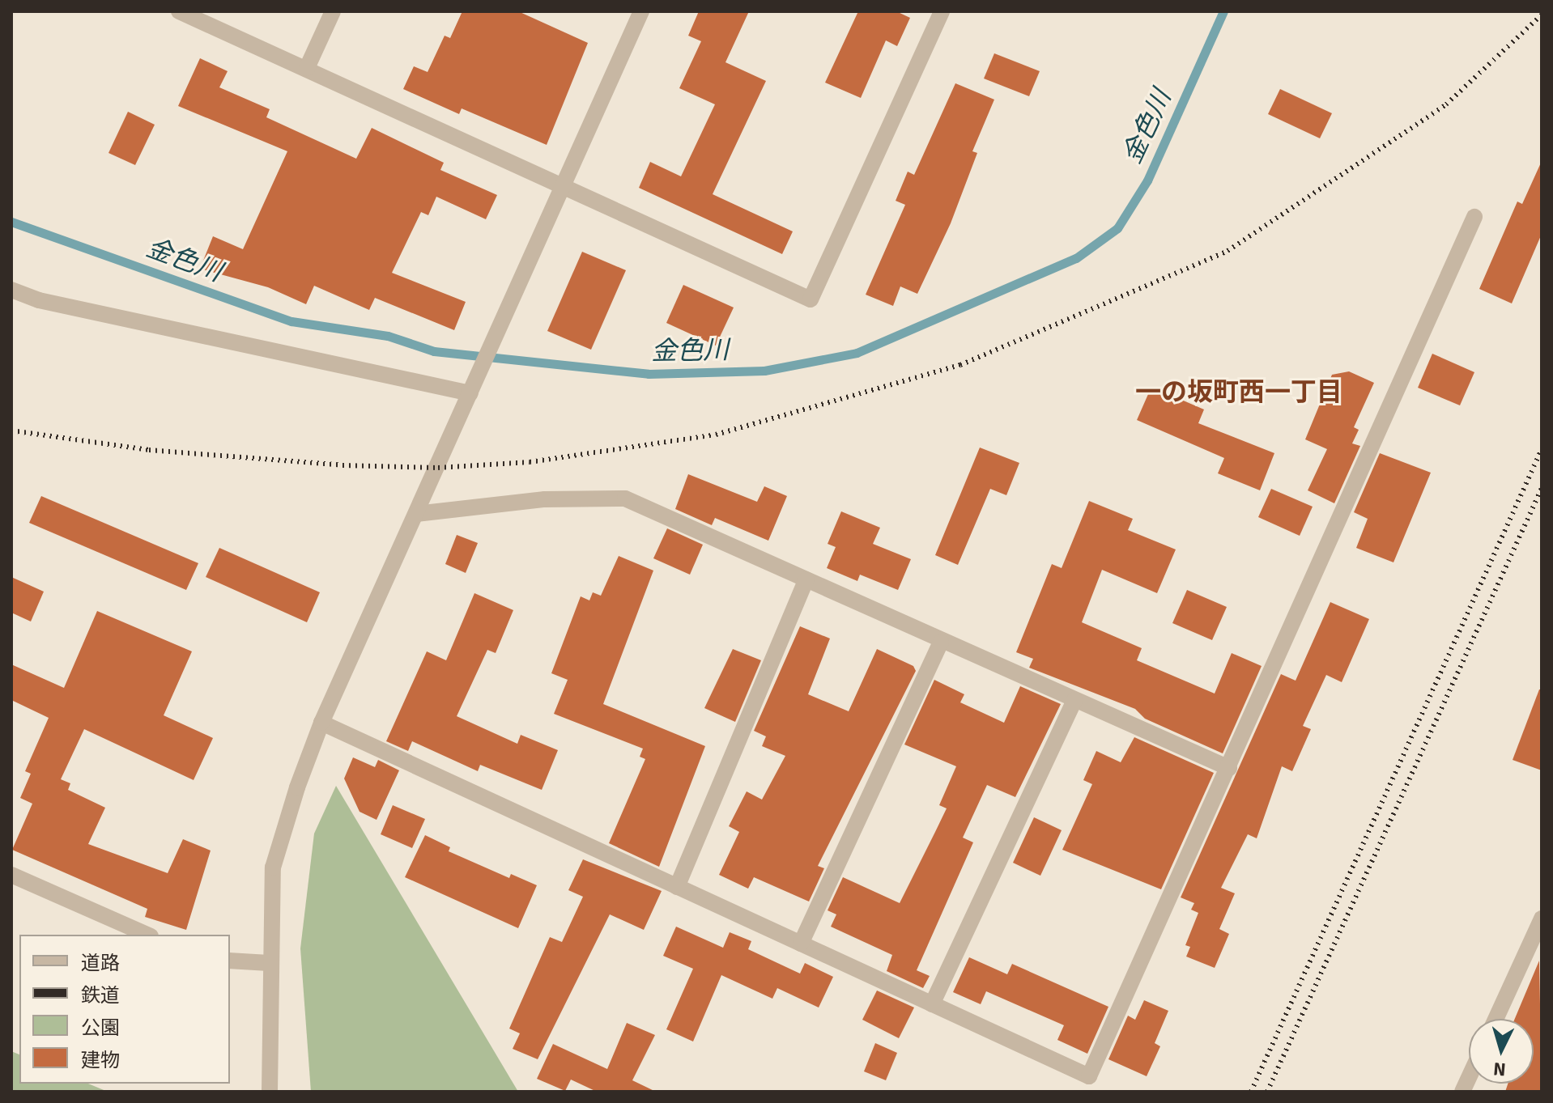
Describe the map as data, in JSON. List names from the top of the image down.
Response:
{
  "districts": ["一の坂町西一丁目"],
  "water": ["金色川"],
  "legend": [
    "道路",
    "鉄道",
    "公園",
    "建物"
  ],
  "north": "bottom"
}
